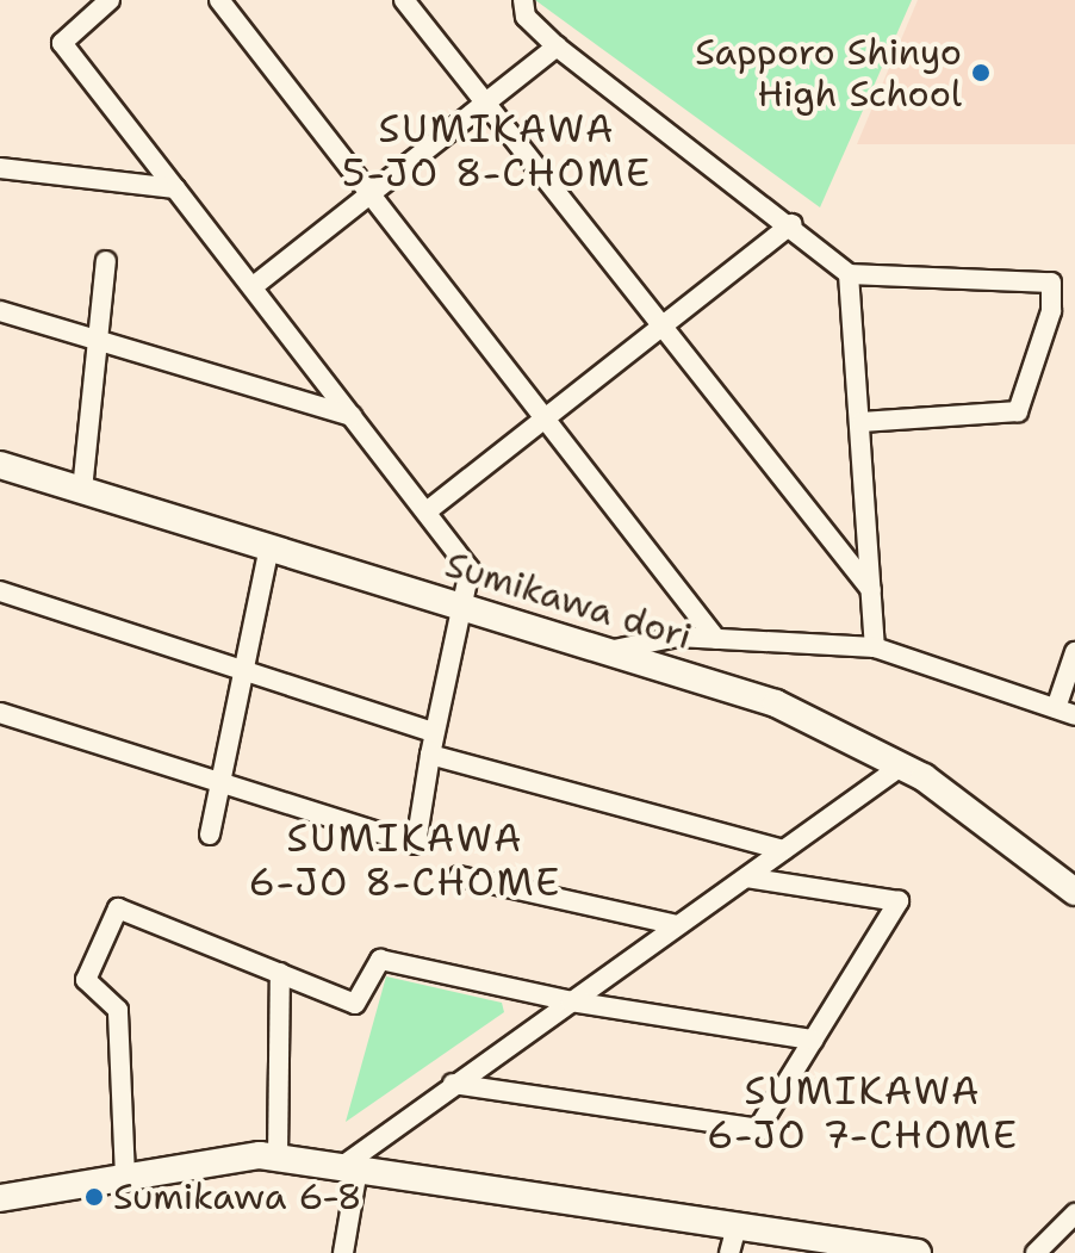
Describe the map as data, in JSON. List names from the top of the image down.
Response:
{
  "streets": {
    "street": ["Sumikawa dori"]
  },
  "districts": ["SUMIKAWA 5-JO 8-CHOME", "SUMIKAWA 6-JO 8-CHOME", "SUMIKAWA 6-JO 7-CHOME"],
  "places": ["Sapporo Shinyo High School", "Sumikawa 6-8"]
}
